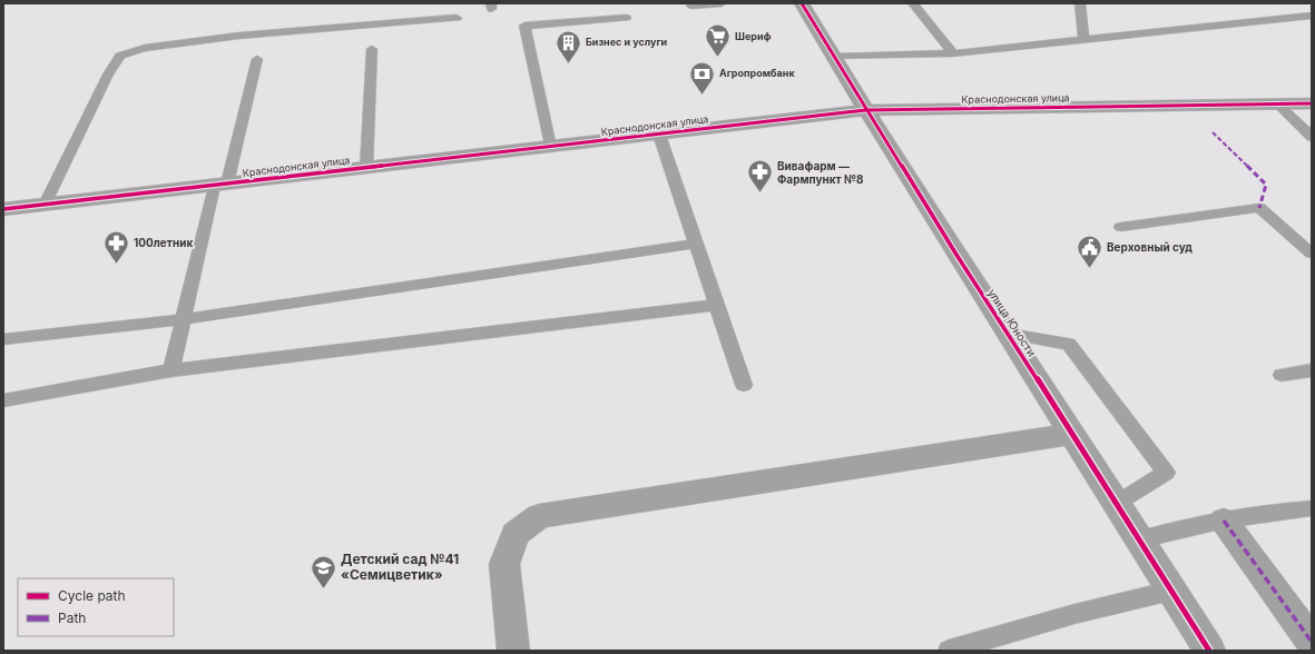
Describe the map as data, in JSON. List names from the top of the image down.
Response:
{
  "streets": {
    "street": ["Краснодонская улица", "улица Юности"]
  },
  "crossings": [
    ["Краснодонская улица", "улица Юности"]
  ],
  "places": {
    "supermarket": ["Шериф"],
    "building": ["Бизнес и услуги"],
    "bank": ["Агропромбанк"],
    "pharmacy": ["Вивафарм — Фармпункт №8", "100летник"],
    "public building": ["Верховный суд"],
    "school or university": ["Детский сад №41 «Семицветик»"]
  },
  "legend": ["Cycle path", "Path"]
}
